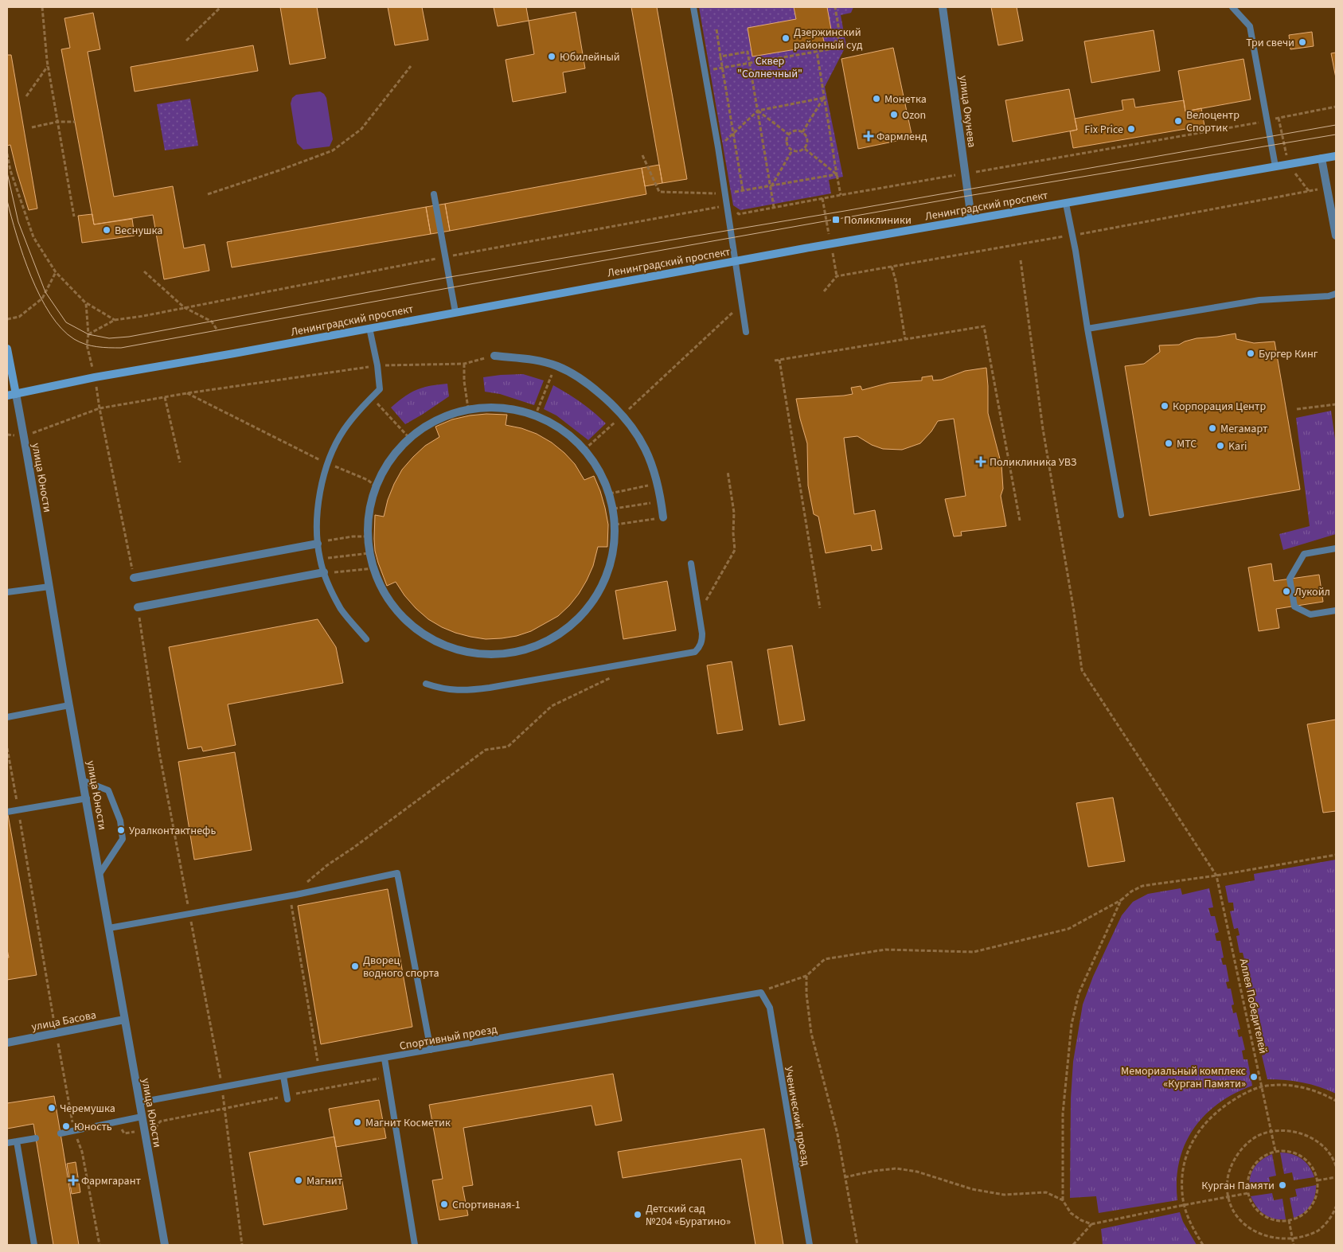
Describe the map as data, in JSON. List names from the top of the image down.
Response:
{
  "streets": {
    "main road": ["Ленинградский проспект", "улица Юности"],
    "street": ["улица Окунева", "улица Басова"],
    "lane": ["Спортивный проезд", "Ученический проезд"],
    "path": ["Аллея Победителей"]
  },
  "crossings": [
    ["улица Окунева", "Ленинградский проспект"],
    ["Ленинградский проспект", "улица Юности"],
    ["улица Юности", "улица Басова"],
    ["улица Юности", "Спортивный проезд"],
    ["Спортивный проезд", "Ученический проезд"]
  ],
  "parks": ["Сквер \"Солнечный\""],
  "places": {
    "other": [
      "Дзержинский районный суд",
      "Три свечи",
      "Юбилейный",
      "Монетка",
      "Ozon",
      "Велоцентр Спортик",
      "Fix Price",
      "Веснушка",
      "Бургер Кинг",
      "Корпорация Центр",
      "Мегамарт",
      "МТС",
      "Kari",
      "Лукойл",
      "Уралконтактнефь",
      "Дворец водного спорта",
      "Мемориальный комплекс «Курган Памяти»",
      "Черемушка",
      "Магнит Косметик",
      "Юность",
      "Магнит",
      "Курган Памяти",
      "Спортивная-1",
      "Детский сад №204 «Буратино»"
    ],
    "health": ["Фармленд", "Поликлиника УВЗ", "Фармгарант"],
    "transit": ["Поликлиники"]
  }
}
